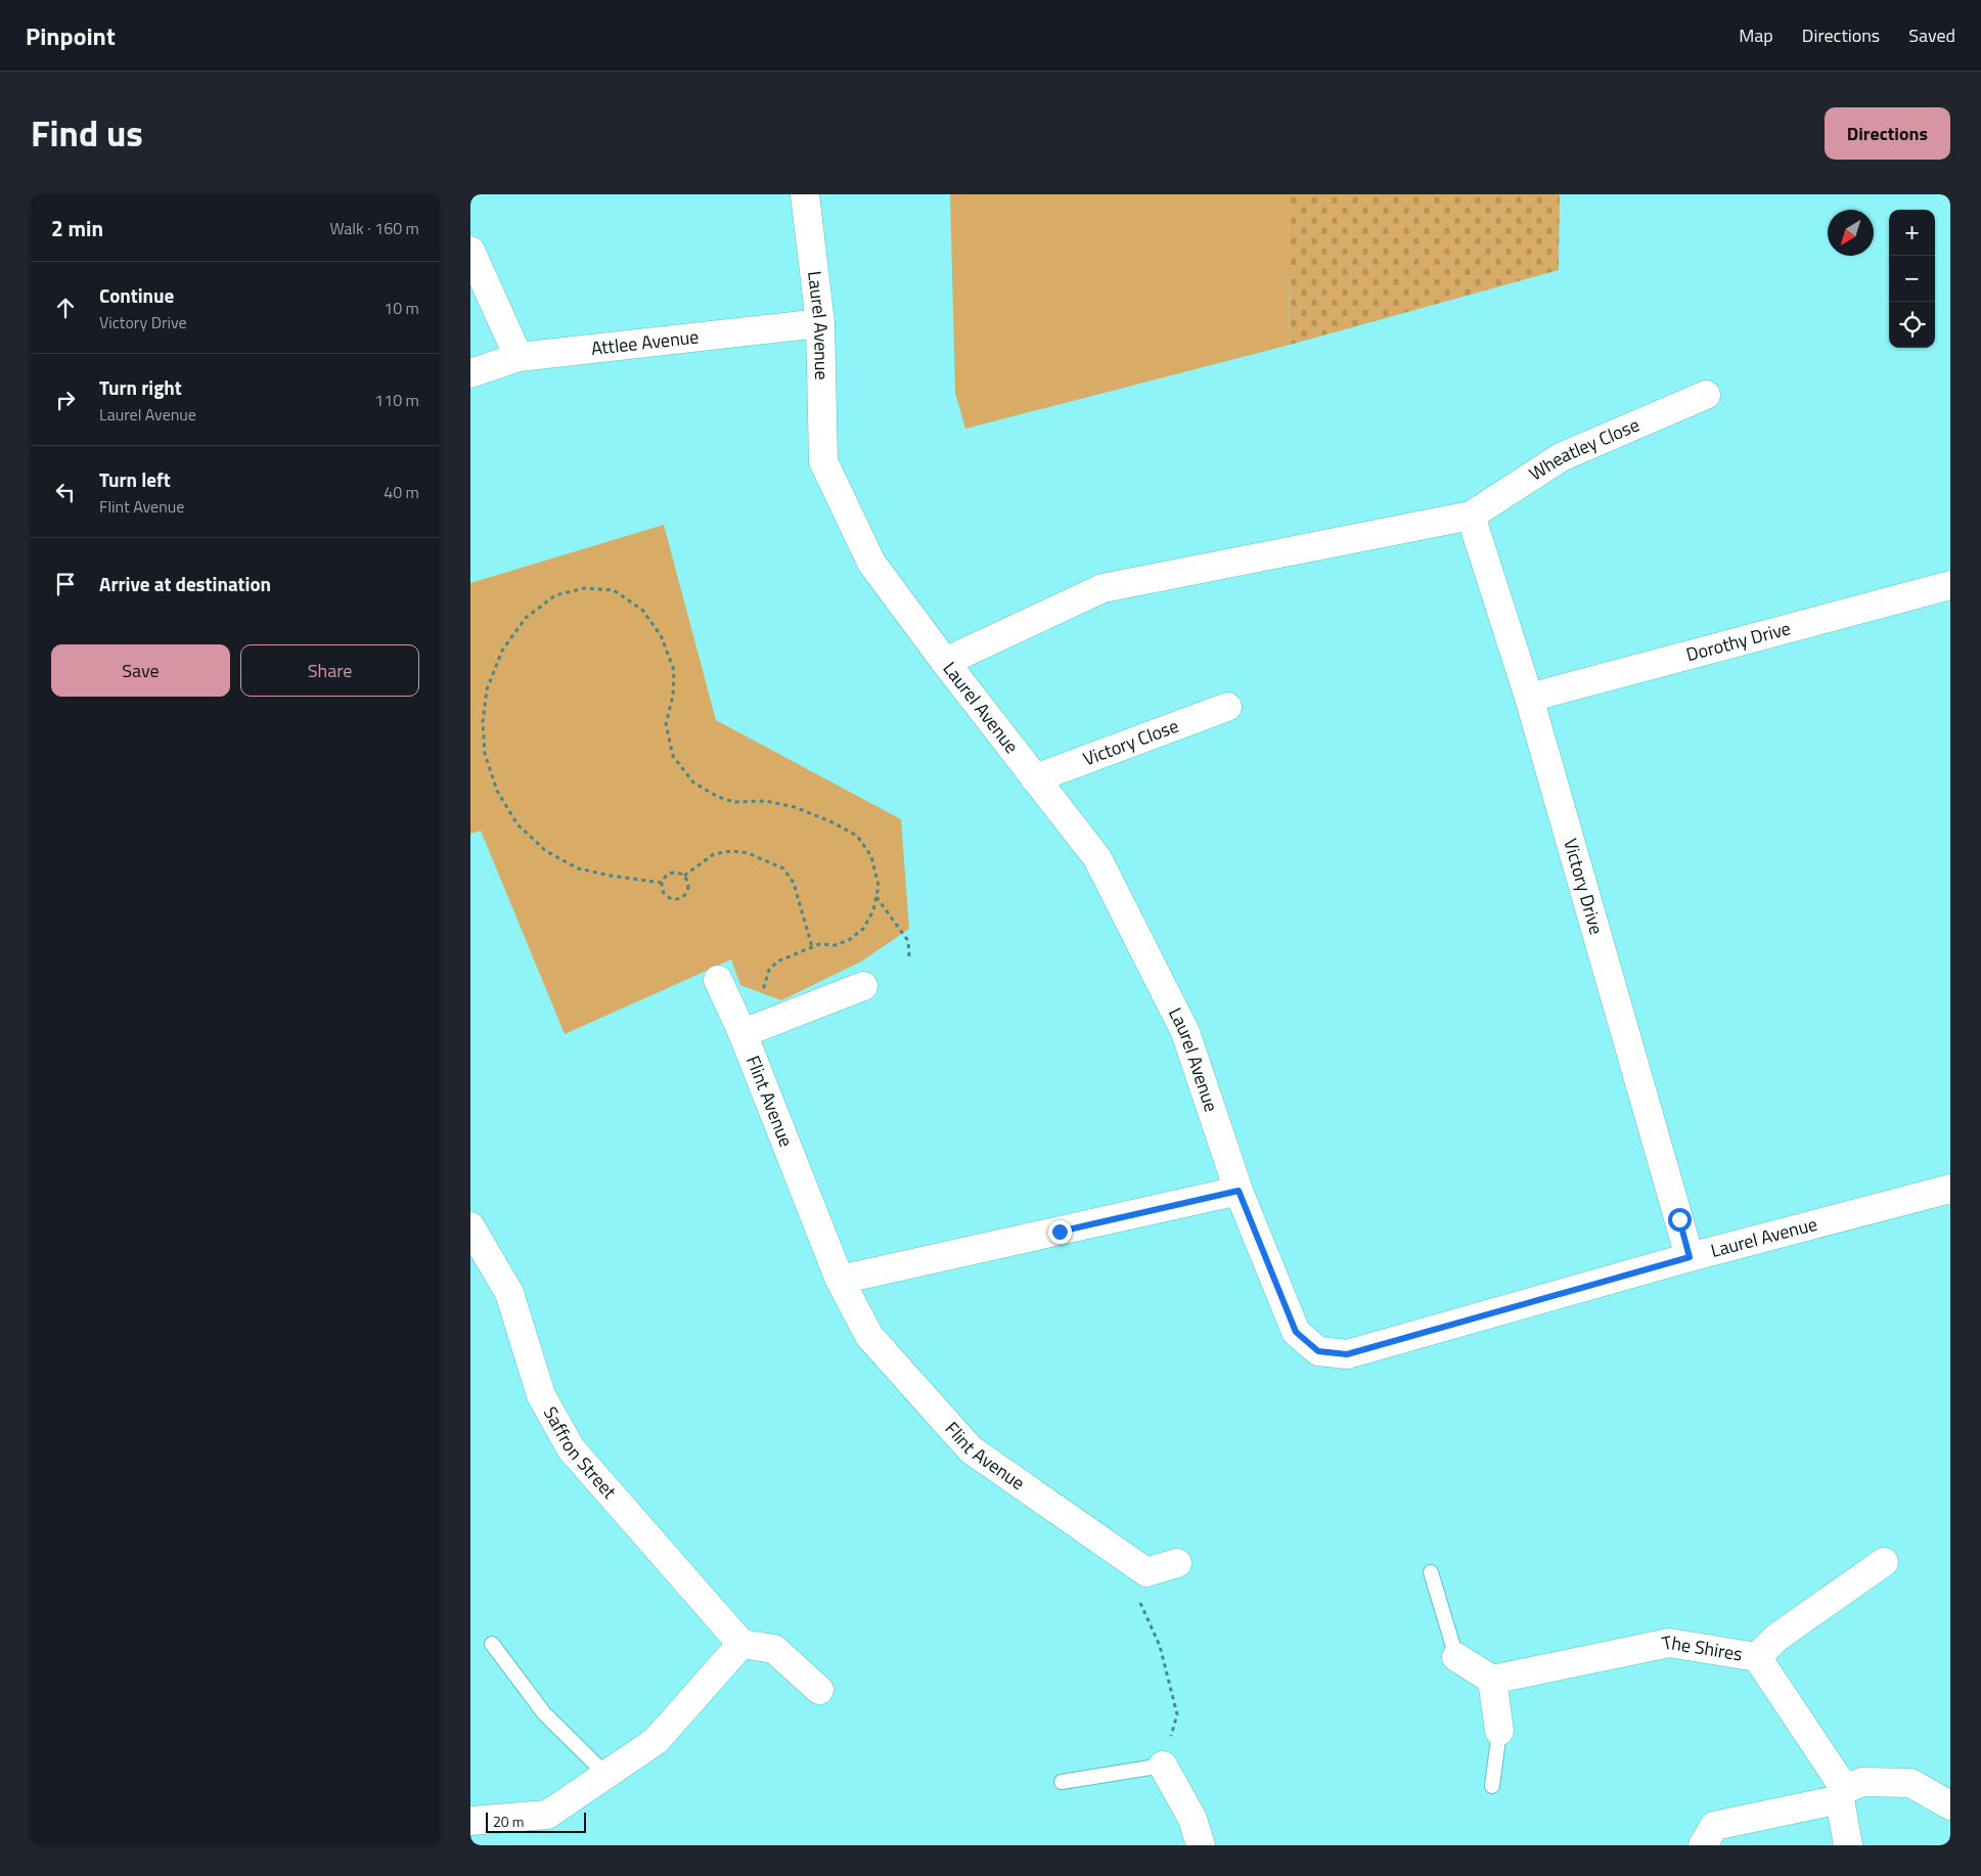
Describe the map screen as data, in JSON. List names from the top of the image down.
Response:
{
  "streets": {
    "street": [
      "Laurel Avenue",
      "Attlee Avenue",
      "Wheatley Close",
      "Dorothy Drive",
      "Victory Close",
      "Victory Drive",
      "Flint Avenue",
      "Saffron Street",
      "The Shires"
    ]
  },
  "crossings": [
    ["Laurel Avenue", "Attlee Avenue"],
    ["Laurel Avenue", "Victory Close"],
    ["Laurel Avenue", "Victory Drive"],
    ["Wheatley Close", "Victory Drive"],
    ["Dorothy Drive", "Victory Drive"]
  ],
  "scale_bar": "20 m",
  "north": "bottom left",
  "page": {
    "header": "Pinpoint",
    "nav": ["Map", "Directions", "Saved"],
    "title": "Find us",
    "buttons": [
      "Directions",
      ["Save", "Share"]
    ],
    "heading": ["2 min", "Walk · 160 m"],
    "map_buttons": ["+", "−"],
    "list": [
      ["Continue", "Victory Drive", "10 m"],
      ["Turn right", "Laurel Avenue", "110 m"],
      ["Turn left", "Flint Avenue", "40 m"],
      "Arrive at destination"
    ],
    "scale": "20 m"
  }
}
